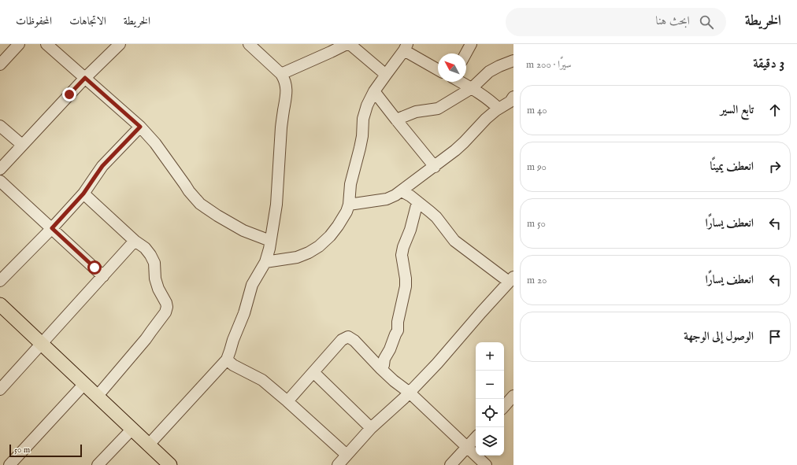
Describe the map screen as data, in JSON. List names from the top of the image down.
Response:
{
  "scale_bar": "50 m",
  "north": "top left",
  "page": {
    "header": "الخريطة",
    "search": "ابحث هنا",
    "nav": ["الخريطة", "الاتجاهات", "المحفوظات"],
    "heading": ["3 دقيقة", "سيرًا · 200 m"],
    "list": [
      ["تابع السير", "40 m"],
      ["انعطف يمينًا", "90 m"],
      ["انعطف يسارًا", "50 m"],
      ["انعطف يسارًا", "20 m"],
      "الوصول إلى الوجهة"
    ],
    "map_buttons": ["+", "−"],
    "scale": "50 m"
  }
}
